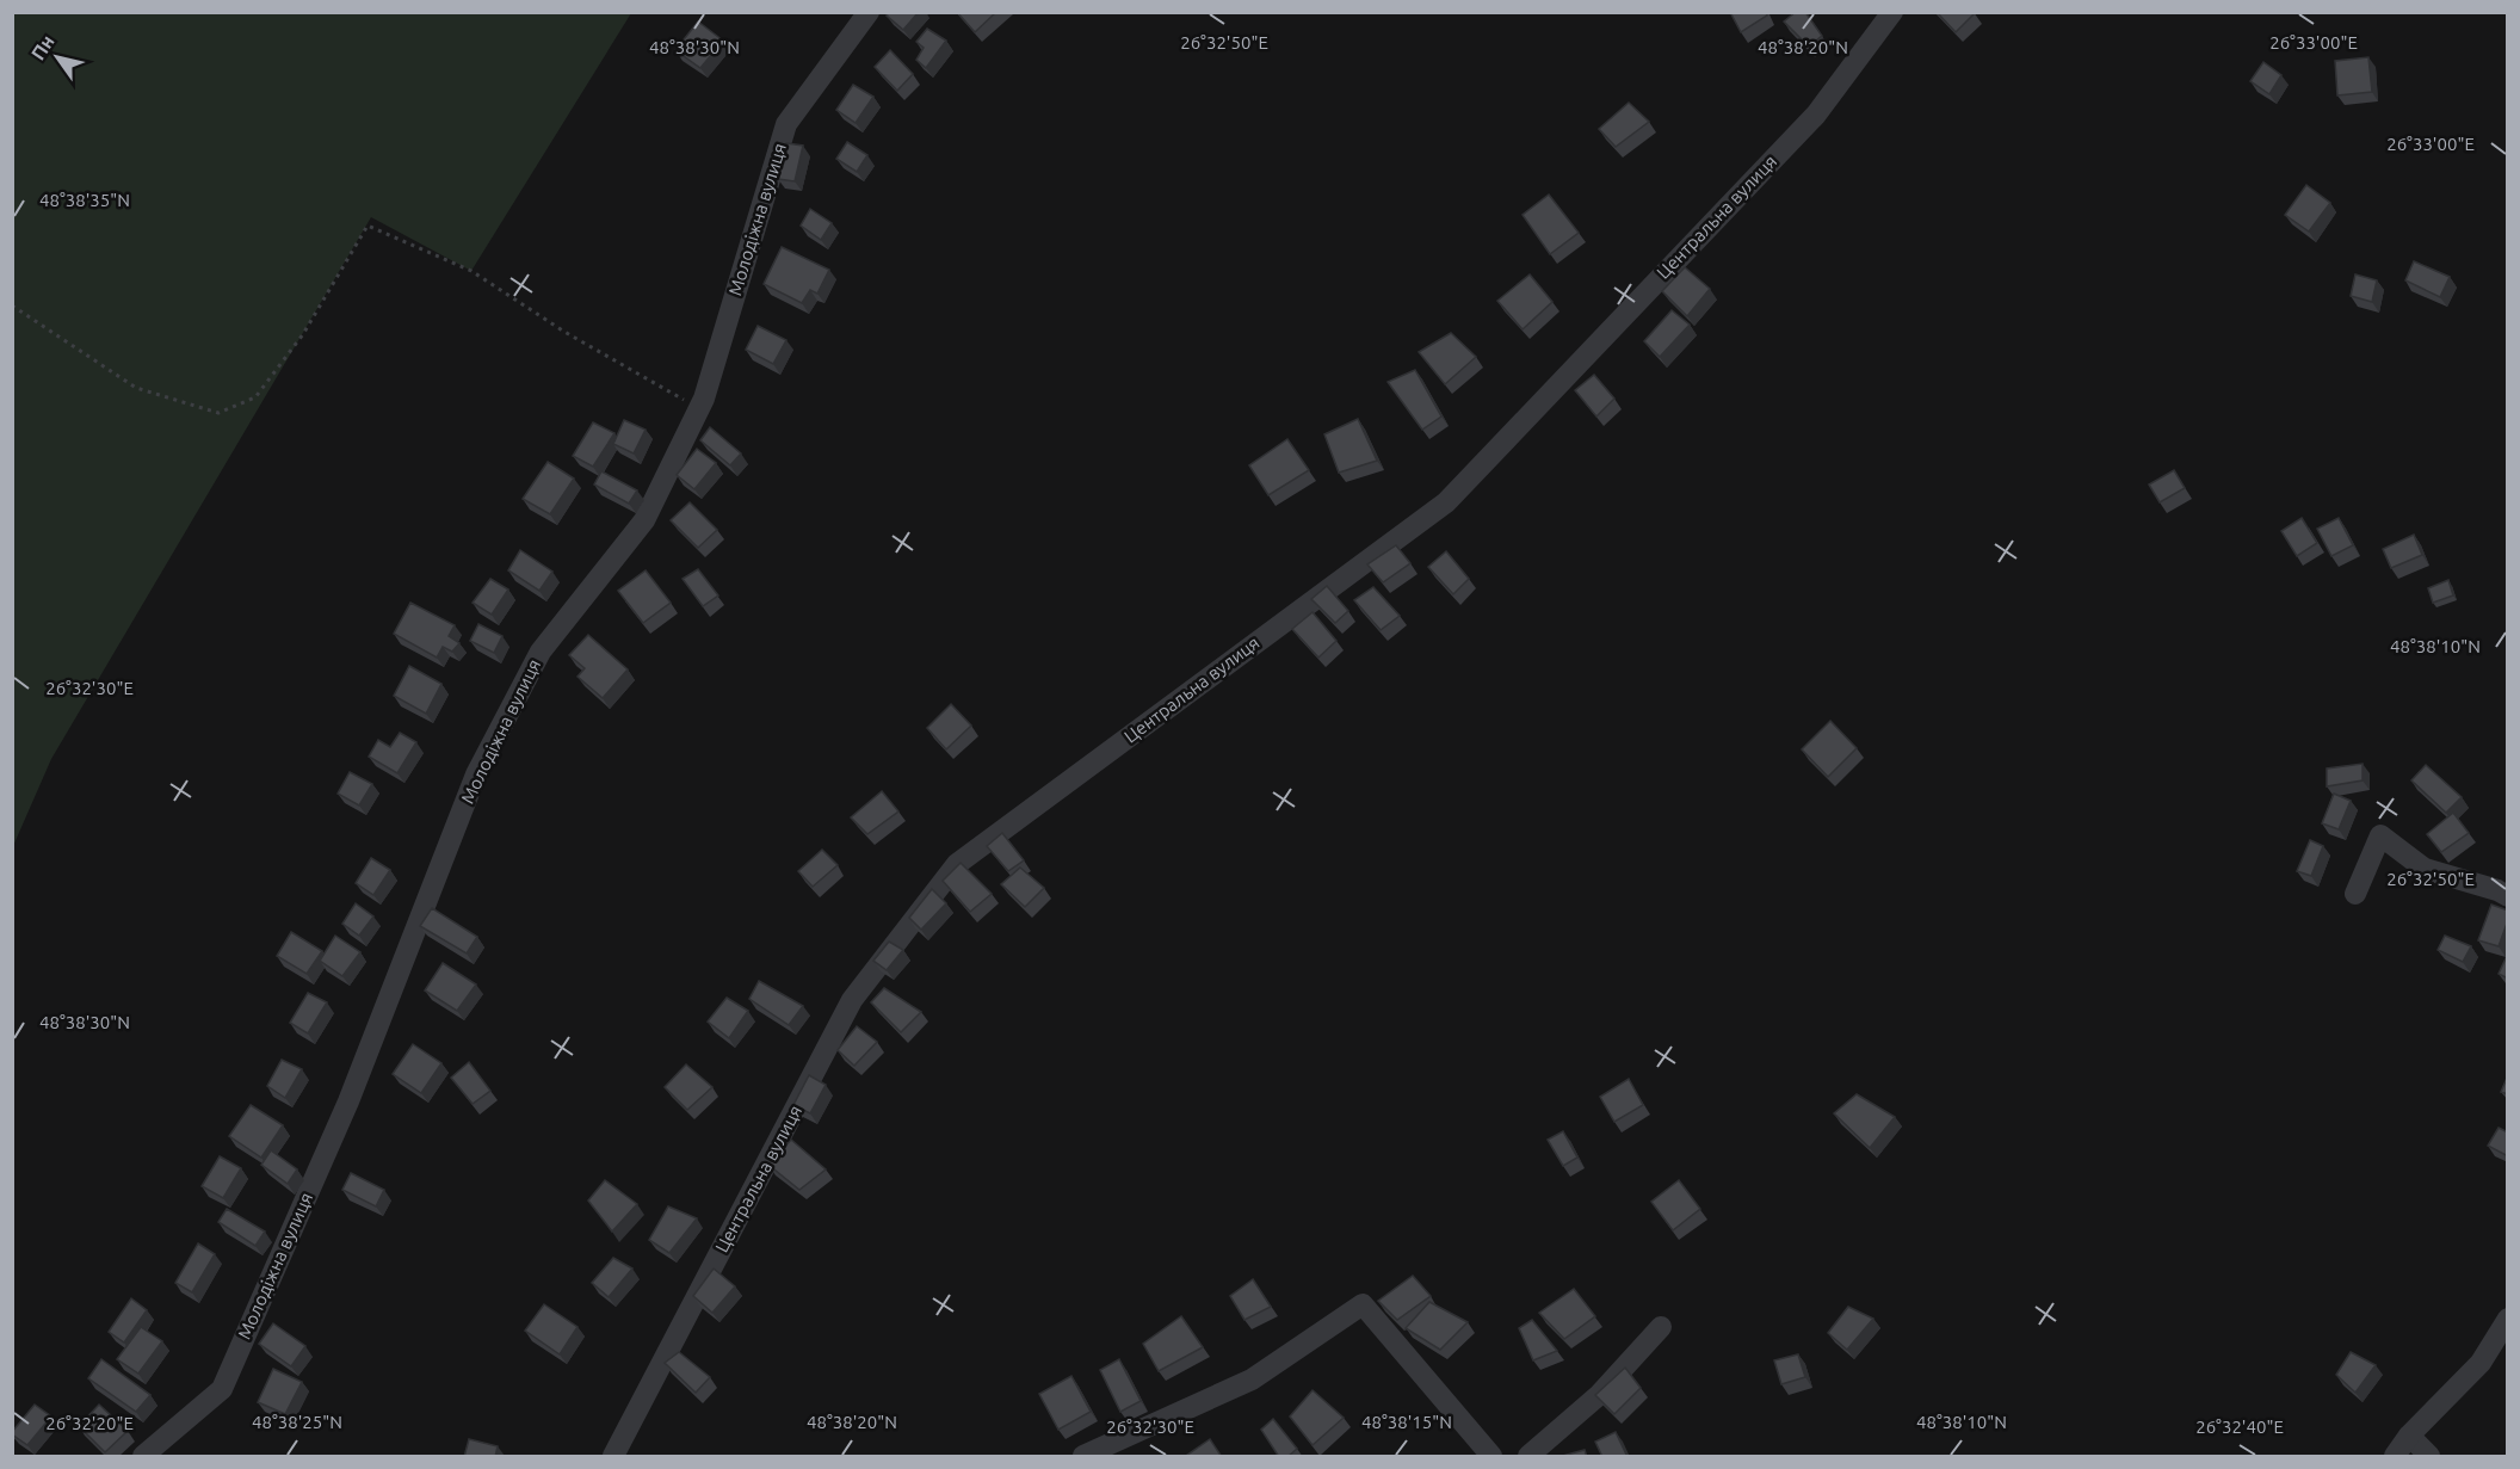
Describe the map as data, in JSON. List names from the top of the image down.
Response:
{
  "streets": {
    "street": ["Центральна вулиця", "Молодіжна вулиця"]
  },
  "north": "top left",
  "coordinates": [
    "26°32'50\"E",
    "26°33'00\"E",
    "48°38'30\"N",
    "48°38'20\"N",
    "48°38'35\"N",
    "48°38'10\"N",
    "26°32'30\"E",
    "48°38'25\"N",
    "48°38'15\"N",
    "26°32'20\"E",
    "26°32'40\"E"
  ]
}
